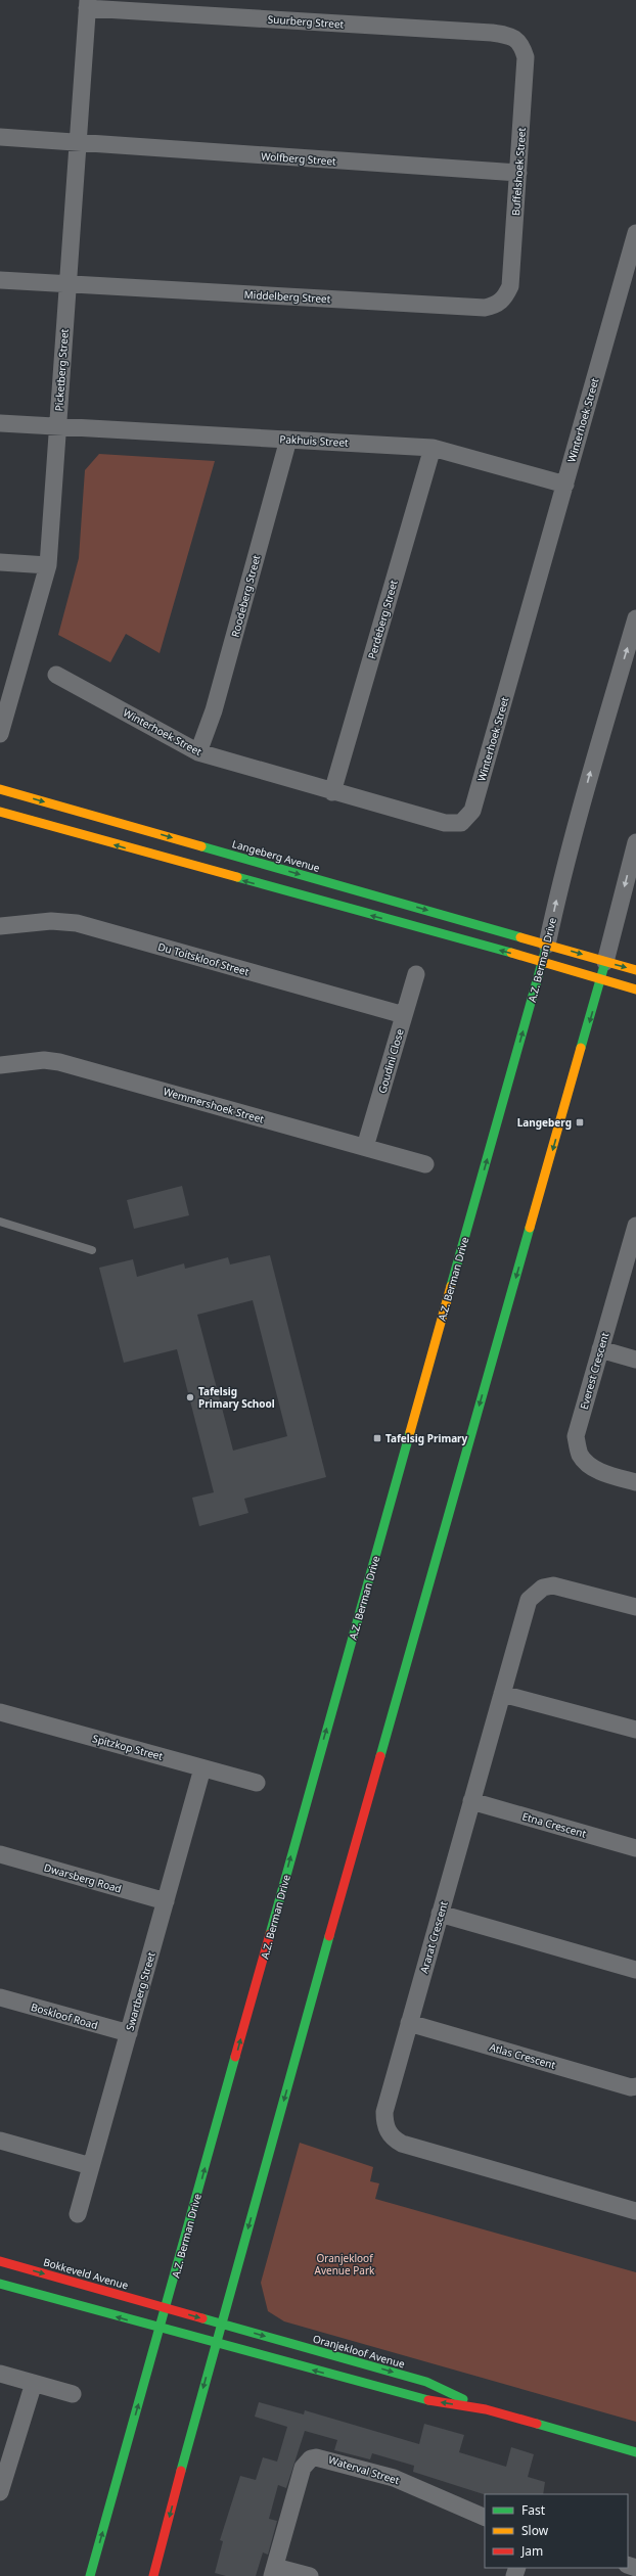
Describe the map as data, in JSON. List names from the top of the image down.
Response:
{
  "streets": {
    "street": [
      "Suurberg Street",
      "Wolfberg Street",
      "Buffelshoek Street",
      "Middelberg Street",
      "Picketberg Street",
      "Winterhoek Street",
      "Pakhuis Street",
      "Roodeberg Street",
      "Perdeberg Street",
      "Langeberg Avenue",
      "Du Toitskloof Street",
      "A.Z. Berman Drive",
      "Goudini Close",
      "Wemmershoek Street",
      "Everest Crescent",
      "Spitzkop Street",
      "Etna Crescent",
      "Dwarsberg Road",
      "Ararat Crescent",
      "Swartberg Street",
      "Boskloof Road",
      "Atlas Crescent",
      "Bokkeveld Avenue",
      "Oranjekloof Avenue",
      "Waterval Street"
    ]
  },
  "crossings": [
    ["Suurberg Street", "Buffelshoek Street"],
    ["Suurberg Street", "Picketberg Street"],
    ["Wolfberg Street", "Buffelshoek Street"],
    ["Wolfberg Street", "Picketberg Street"],
    ["Buffelshoek Street", "Middelberg Street"],
    ["Middelberg Street", "Picketberg Street"],
    ["Picketberg Street", "Pakhuis Street"],
    ["Winterhoek Street", "Pakhuis Street"],
    ["Winterhoek Street", "Roodeberg Street"],
    ["Winterhoek Street", "Perdeberg Street"],
    ["Pakhuis Street", "Roodeberg Street"],
    ["Pakhuis Street", "Perdeberg Street"],
    ["Langeberg Avenue", "A.Z. Berman Drive"],
    ["Du Toitskloof Street", "Goudini Close"],
    ["A.Z. Berman Drive", "Bokkeveld Avenue"],
    ["A.Z. Berman Drive", "Oranjekloof Avenue"],
    ["Goudini Close", "Wemmershoek Street"],
    ["Spitzkop Street", "Swartberg Street"],
    ["Etna Crescent", "Ararat Crescent"],
    ["Dwarsberg Road", "Swartberg Street"],
    ["Ararat Crescent", "Atlas Crescent"],
    ["Swartberg Street", "Boskloof Road"],
    ["Bokkeveld Avenue", "Oranjekloof Avenue"]
  ],
  "parks": ["Oranjekloof Avenue Park"],
  "places": {
    "transit": ["Langeberg", "Tafelsig Primary"],
    "other": ["Tafelsig Primary School"]
  },
  "legend": ["Fast", "Slow", "Jam"]
}
